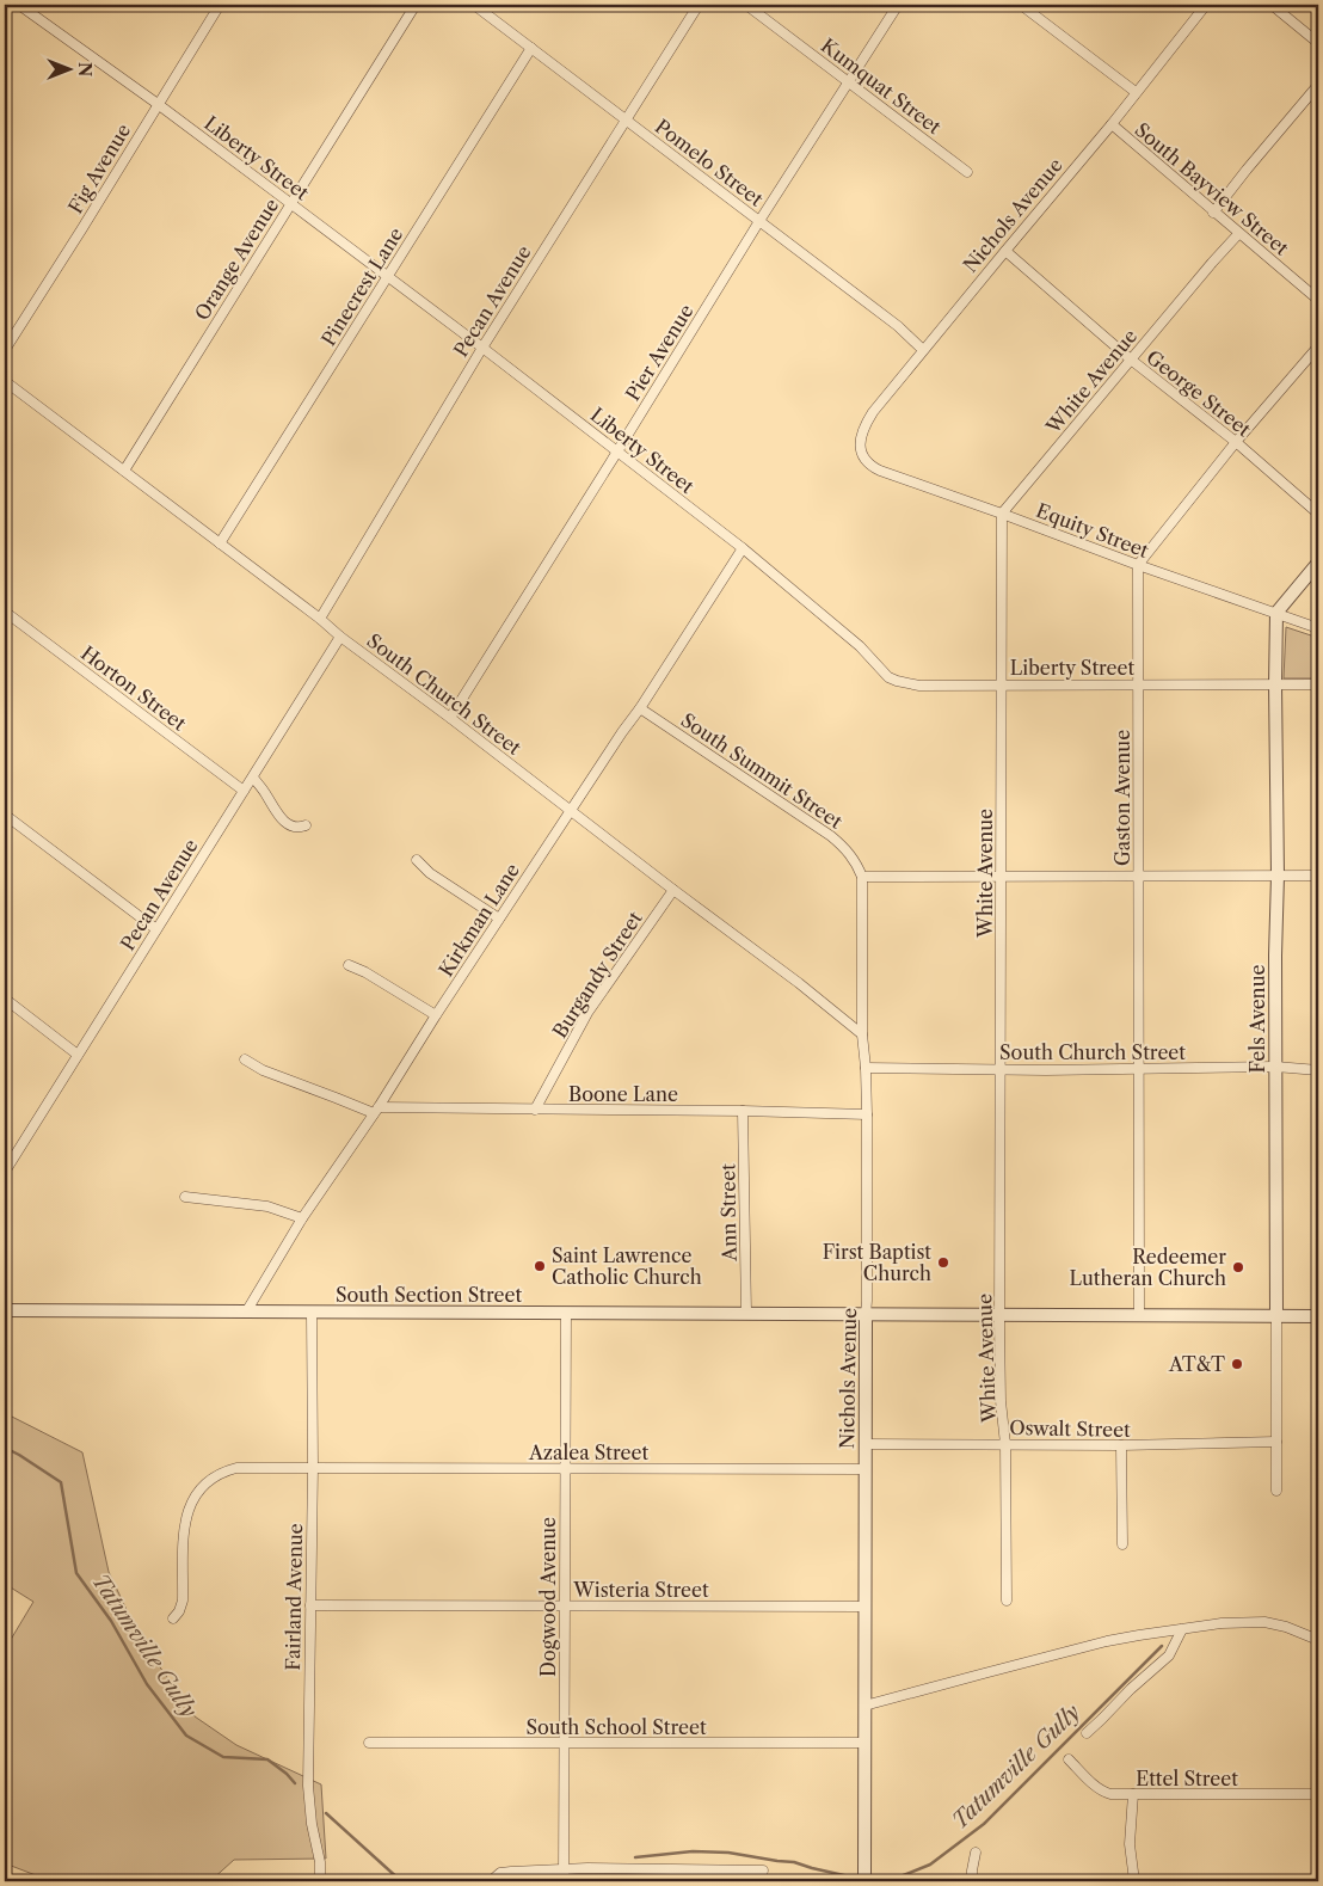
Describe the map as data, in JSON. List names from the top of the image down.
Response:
{
  "streets": {
    "street": [
      "Kumquat Street",
      "Liberty Street",
      "Pomelo Street",
      "Fig Avenue",
      "South Bayview Street",
      "Nichols Avenue",
      "Orange Avenue",
      "Pinecrest Lane",
      "Pecan Avenue",
      "Pier Avenue",
      "White Avenue",
      "George Street",
      "Equity Street",
      "Horton Street",
      "South Church Street",
      "South Summit Street",
      "Gaston Avenue",
      "Kirkman Lane",
      "Burgandy Street",
      "Fels Avenue",
      "Boone Lane",
      "Ann Street",
      "South Section Street",
      "Oswalt Street",
      "Azalea Street",
      "Wisteria Street",
      "Fairland Avenue",
      "Dogwood Avenue",
      "South School Street",
      "Ettel Street"
    ]
  },
  "crossings": [
    ["Kumquat Street", "Pier Avenue"],
    ["Liberty Street", "Fig Avenue"],
    ["Liberty Street", "Orange Avenue"],
    ["Liberty Street", "Pinecrest Lane"],
    ["Liberty Street", "Pecan Avenue"],
    ["Liberty Street", "Pier Avenue"],
    ["Liberty Street", "White Avenue"],
    ["Liberty Street", "Gaston Avenue"],
    ["Liberty Street", "Kirkman Lane"],
    ["Liberty Street", "Fels Avenue"],
    ["Pomelo Street", "Nichols Avenue"],
    ["Pomelo Street", "Pinecrest Lane"],
    ["Pomelo Street", "Pecan Avenue"],
    ["Pomelo Street", "Pier Avenue"],
    ["South Bayview Street", "Nichols Avenue"],
    ["South Bayview Street", "White Avenue"],
    ["Nichols Avenue", "George Street"],
    ["Nichols Avenue", "Equity Street"],
    ["Nichols Avenue", "South Church Street"],
    ["Nichols Avenue", "South Summit Street"],
    ["Nichols Avenue", "Boone Lane"],
    ["Nichols Avenue", "South Section Street"],
    ["Nichols Avenue", "Oswalt Street"],
    ["Nichols Avenue", "Azalea Street"],
    ["Nichols Avenue", "Wisteria Street"],
    ["Nichols Avenue", "South School Street"],
    ["Orange Avenue", "South Church Street"],
    ["Pinecrest Lane", "South Church Street"],
    ["Pecan Avenue", "Horton Street"],
    ["Pecan Avenue", "South Church Street"],
    ["Pier Avenue", "South Church Street"],
    ["White Avenue", "George Street"],
    ["White Avenue", "Equity Street"],
    ["White Avenue", "South Church Street"],
    ["White Avenue", "South Section Street"],
    ["White Avenue", "Oswalt Street"],
    ["Equity Street", "Gaston Avenue"],
    ["Equity Street", "Fels Avenue"],
    ["South Church Street", "Gaston Avenue"],
    ["South Church Street", "Kirkman Lane"],
    ["South Church Street", "Burgandy Street"],
    ["South Church Street", "Fels Avenue"],
    ["South Summit Street", "Kirkman Lane"],
    ["Gaston Avenue", "South Section Street"],
    ["Kirkman Lane", "Boone Lane"],
    ["Kirkman Lane", "South Section Street"],
    ["Burgandy Street", "Boone Lane"],
    ["Fels Avenue", "South Section Street"],
    ["Fels Avenue", "Oswalt Street"],
    ["Boone Lane", "Ann Street"],
    ["Ann Street", "South Section Street"],
    ["South Section Street", "Fairland Avenue"],
    ["South Section Street", "Dogwood Avenue"],
    ["Azalea Street", "Fairland Avenue"],
    ["Azalea Street", "Dogwood Avenue"],
    ["Wisteria Street", "Fairland Avenue"],
    ["Wisteria Street", "Dogwood Avenue"],
    ["Dogwood Avenue", "South School Street"]
  ],
  "water": ["Tatumville Gully"],
  "places": [
    "First Baptist Church",
    "Saint Lawrence Catholic Church",
    "Redeemer Lutheran Church",
    "AT&T"
  ],
  "north": "right"
}
